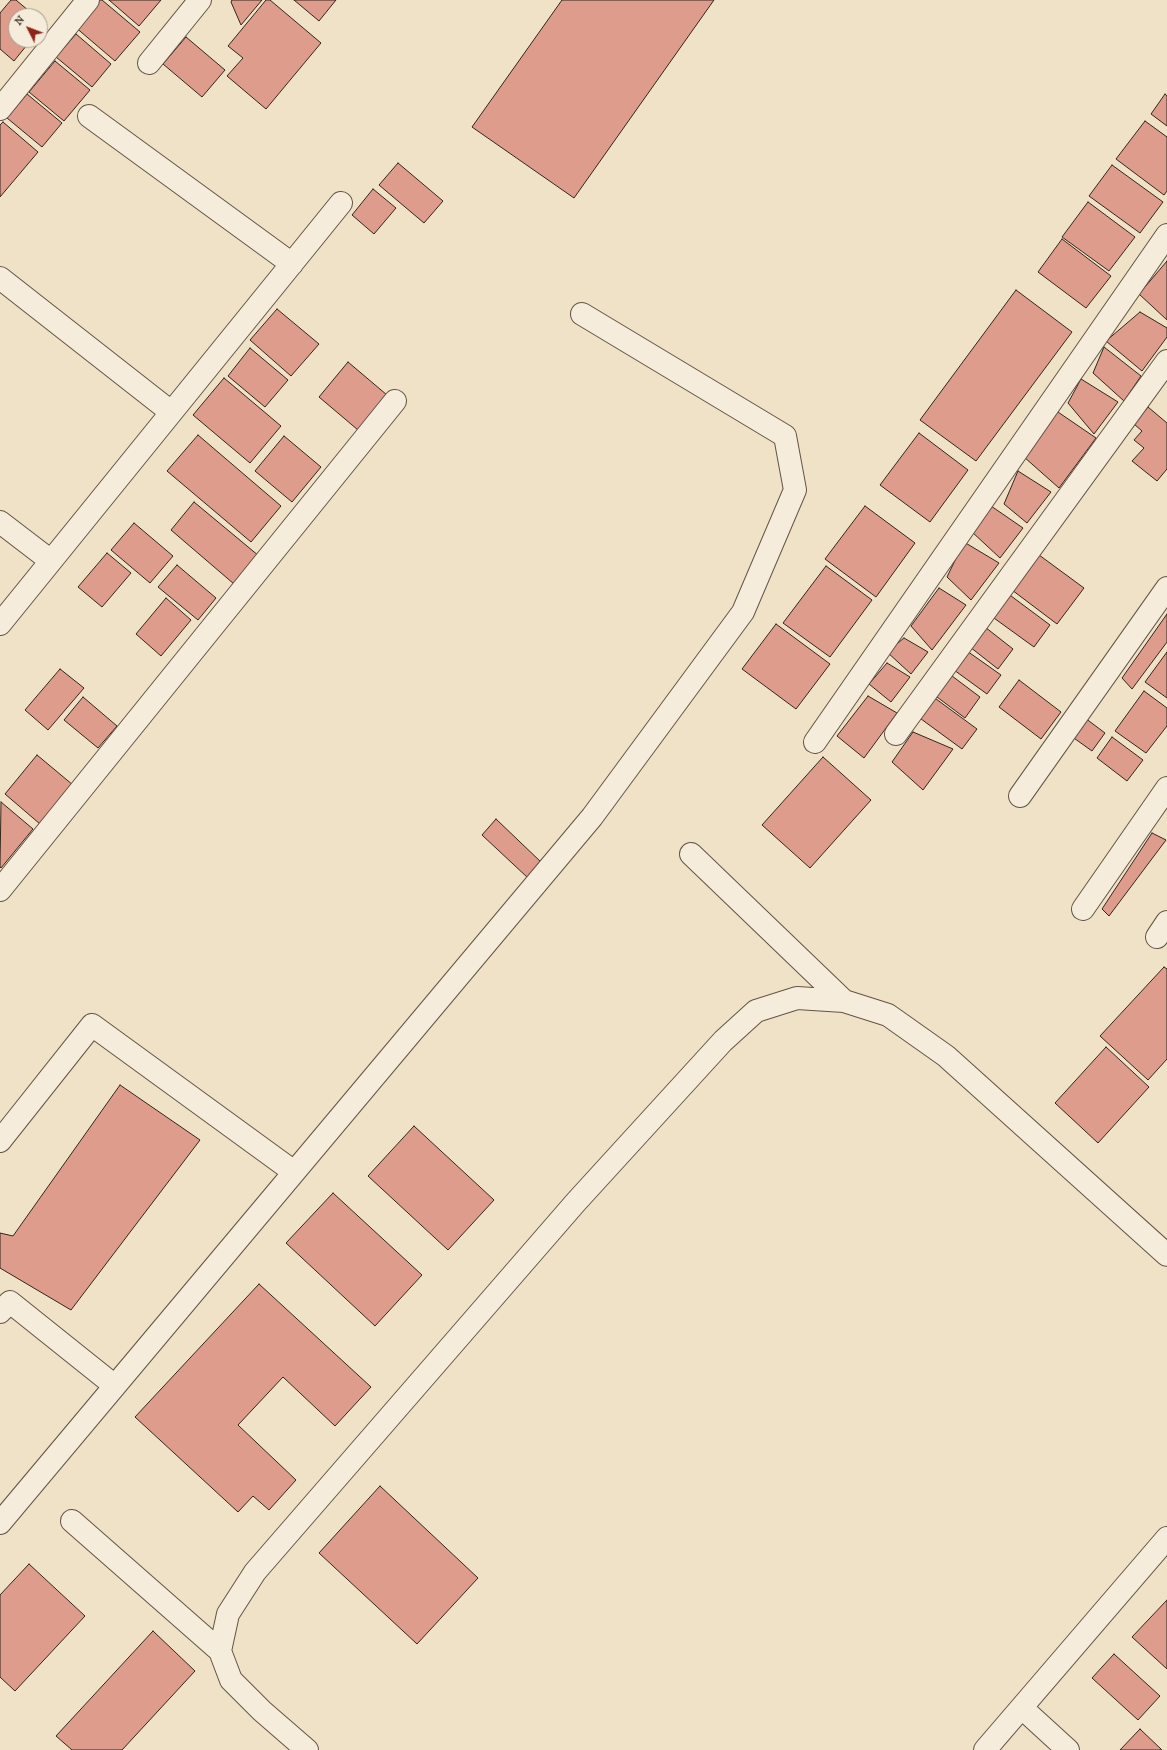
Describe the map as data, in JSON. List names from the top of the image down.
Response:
{
  "north": "top left"
}
